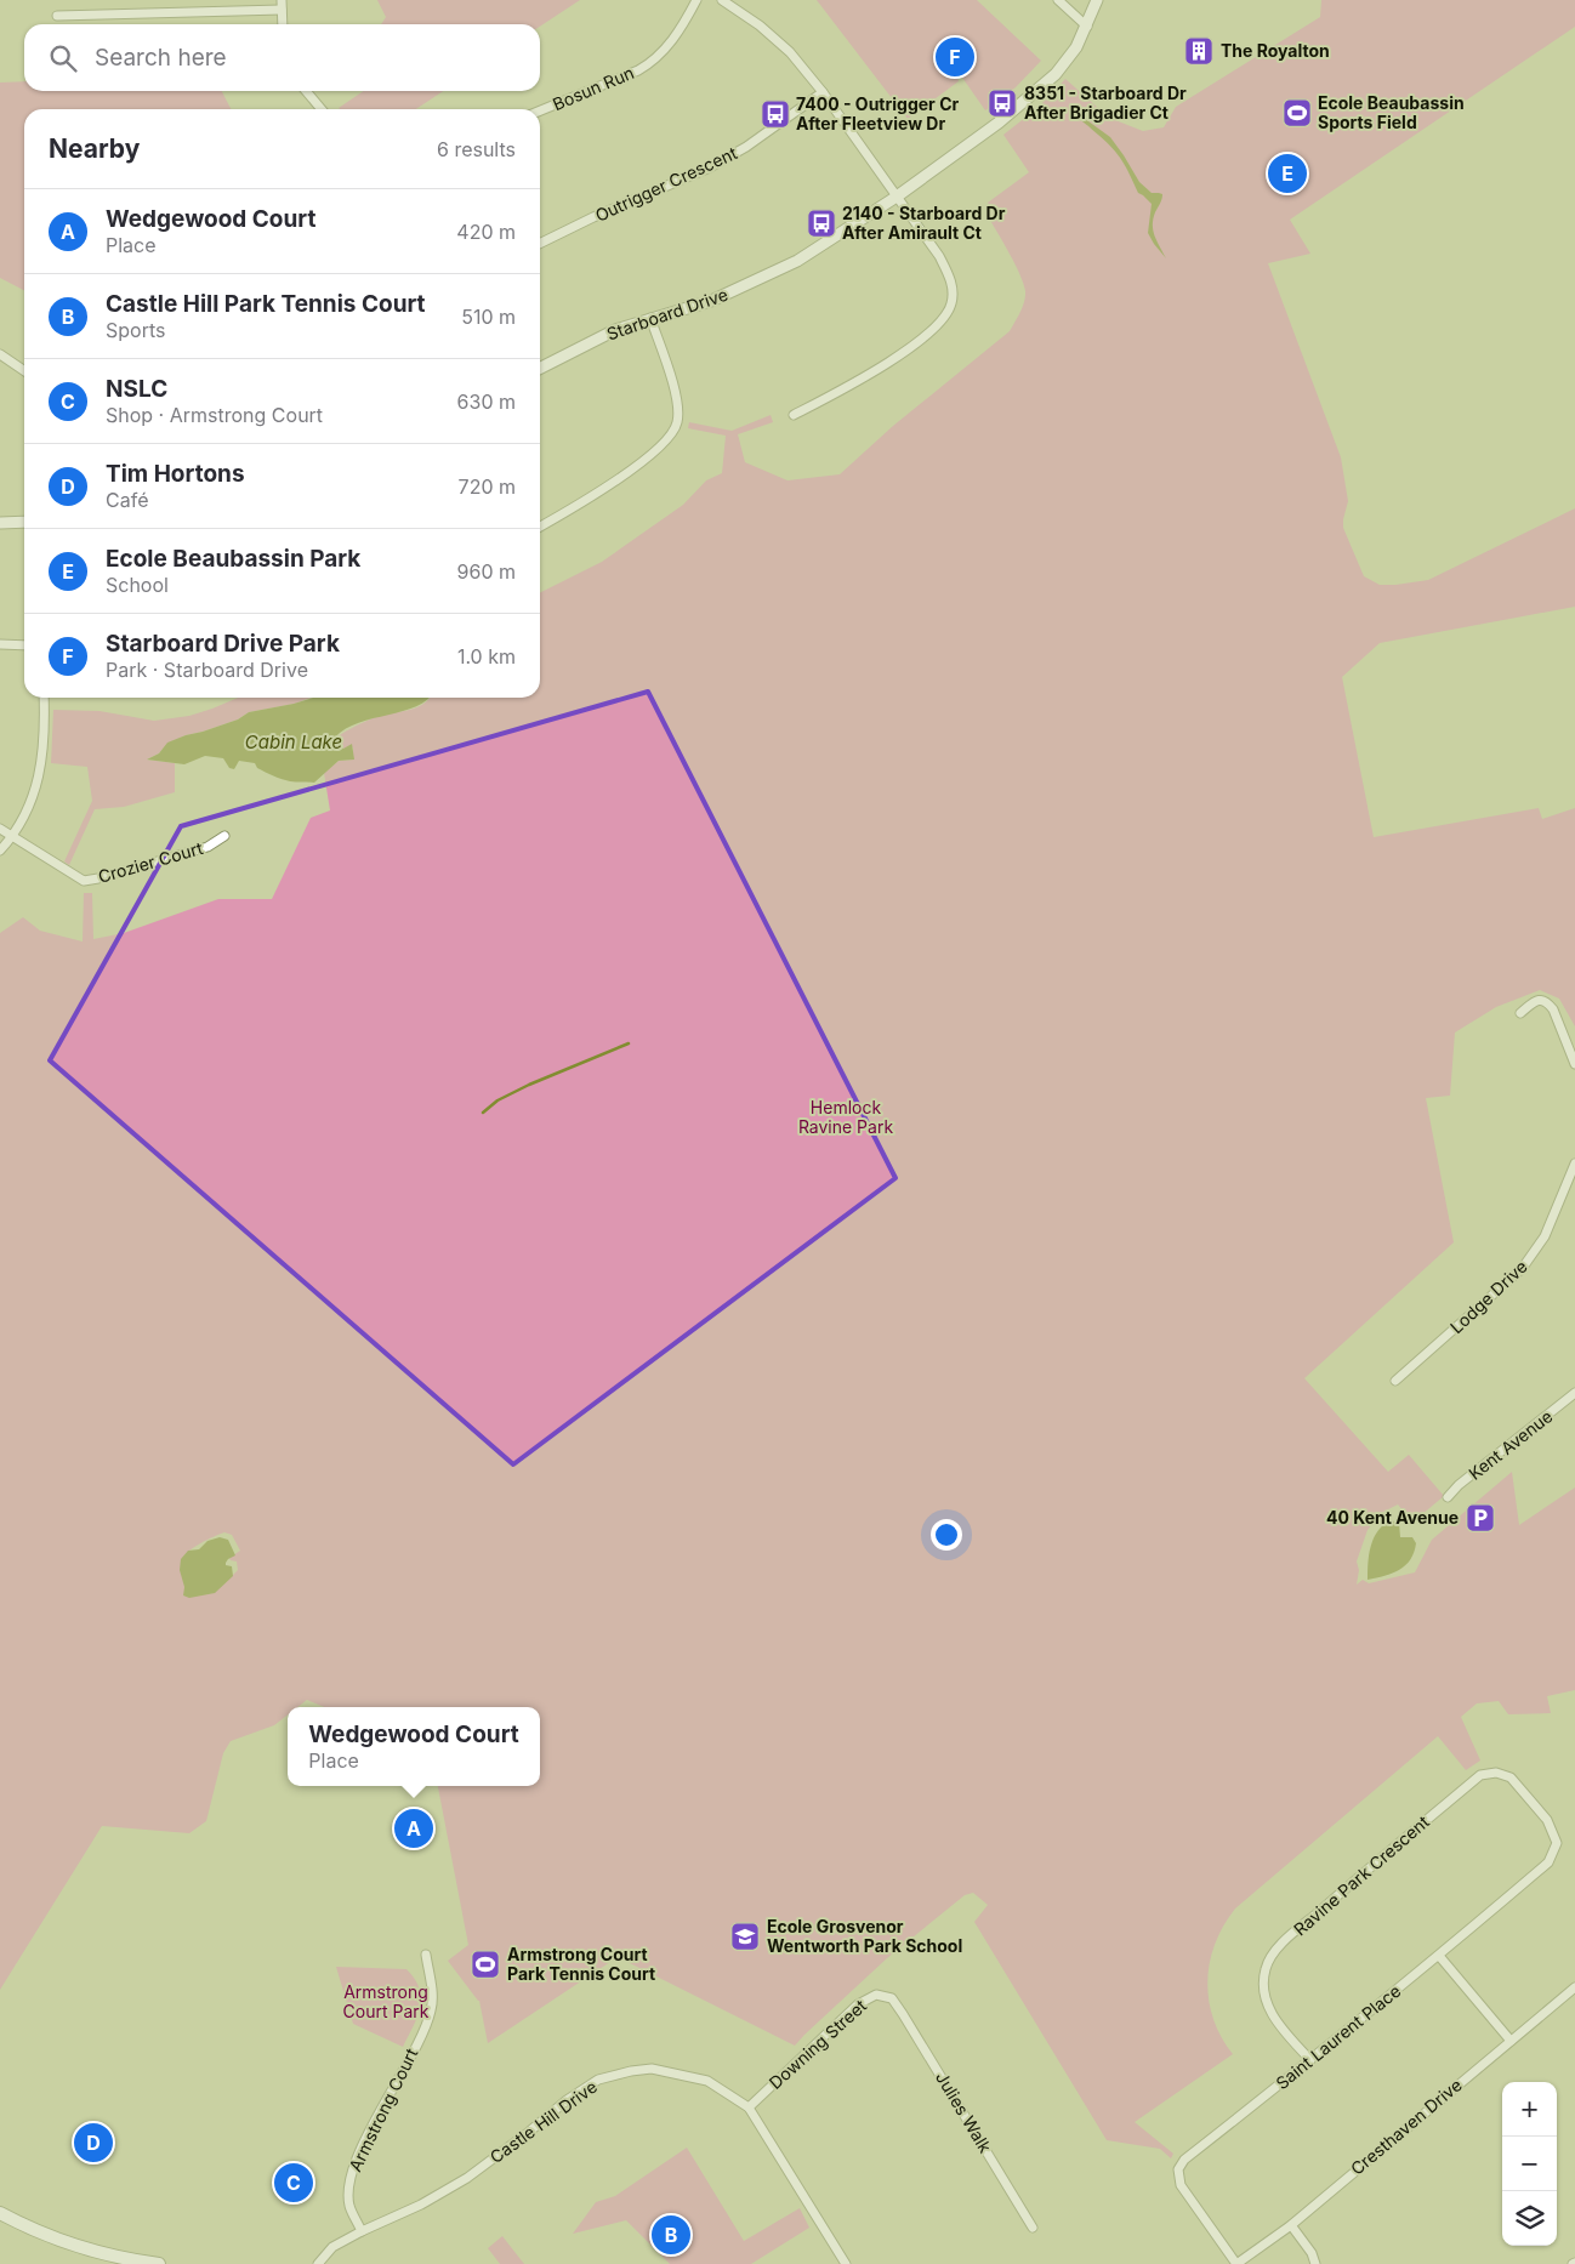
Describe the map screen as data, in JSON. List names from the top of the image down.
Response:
{
  "streets": {
    "street": [
      "Bosun Run",
      "Outrigger Crescent",
      "Starboard Drive",
      "Crozier Court",
      "Lodge Drive",
      "Kent Avenue",
      "Ravine Park Crescent",
      "Saint Laurent Place",
      "Downing Street",
      "Armstrong Court",
      "Julies Walk",
      "Castle Hill Drive",
      "Cresthaven Drive"
    ]
  },
  "crossings": [
    ["Ravine Park Crescent", "Saint Laurent Place"],
    ["Saint Laurent Place", "Cresthaven Drive"],
    ["Downing Street", "Julies Walk"],
    ["Downing Street", "Castle Hill Drive"],
    ["Armstrong Court", "Castle Hill Drive"]
  ],
  "water": ["Cabin Lake"],
  "parks": ["Hemlock Ravine Park", "Armstrong Court Park"],
  "places": {
    "building": ["The Royalton"],
    "bus stop": ["8351 - Starboard Dr After Brigadier Ct", "7400 - Outrigger Cr After Fleetview Dr", "2140 - Starboard Dr After Amirault Ct"],
    "sports": ["Ecole Beaubassin Sports Field", "Armstrong Court Park Tennis Court"],
    "parking": ["40 Kent Avenue"],
    "school or university": ["Ecole Grosvenor Wentworth Park School"]
  },
  "page": {
    "search": "Search here",
    "pins": [
      "F",
      "E",
      "A",
      "D",
      "C",
      "B"
    ],
    "heading": ["Nearby", "6 results"],
    "list": [
      {
        "mark": "A",
        "name": "Wedgewood Court",
        "note": "Place",
        "value": "420 m"
      },
      {
        "mark": "B",
        "name": "Castle Hill Park Tennis Court",
        "note": "Sports",
        "value": "510 m"
      },
      {
        "mark": "C",
        "name": "NSLC",
        "note": "Shop · Armstrong Court",
        "value": "630 m"
      },
      {
        "mark": "D",
        "name": "Tim Hortons",
        "note": "Café",
        "value": "720 m"
      },
      {
        "mark": "E",
        "name": "Ecole Beaubassin Park",
        "note": "School",
        "value": "960 m"
      },
      {
        "mark": "F",
        "name": "Starboard Drive Park",
        "note": "Park · Starboard Drive",
        "value": "1.0 km"
      }
    ],
    "popup": ["Wedgewood Court", "Place"],
    "map_buttons": ["+", "−"]
  }
}
